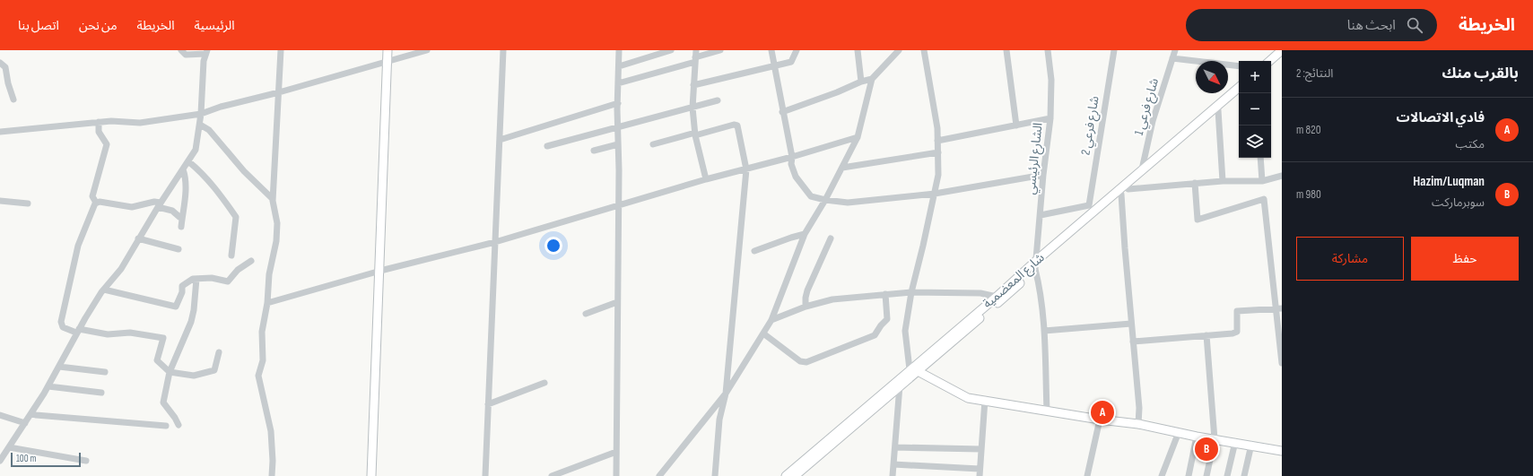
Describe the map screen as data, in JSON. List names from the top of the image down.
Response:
{
  "streets": {
    "main road": ["شارع المعضمية"],
    "street": ["شارع فرعي 1", "شارع فرعي 2", "الشارع الرئيسي"]
  },
  "crossings": [
    ["شارع فرعي 1", "شارع المعضمية"],
    ["شارع فرعي 2", "الشارع الرئيسي"],
    ["الشارع الرئيسي", "شارع المعضمية"]
  ],
  "scale_bar": "100 m",
  "north": "bottom right",
  "page": {
    "header": "الخريطة",
    "search": "ابحث هنا",
    "nav": [
      "الرئيسية",
      "الخريطة",
      "من نحن",
      "اتصل بنا"
    ],
    "heading": ["بالقرب منك", "النتائج: 2"],
    "map_buttons": ["+", "−"],
    "list": [
      {
        "mark": "A",
        "name": "فادي الاتصالات",
        "note": "مكتب",
        "value": "820 m"
      },
      {
        "mark": "B",
        "name": "Hazim/Luqman",
        "note": "سوبرماركت",
        "value": "980 m"
      }
    ],
    "buttons": ["حفظ", "مشاركة"],
    "pins": ["A", "B"],
    "scale": "100 m"
  }
}
